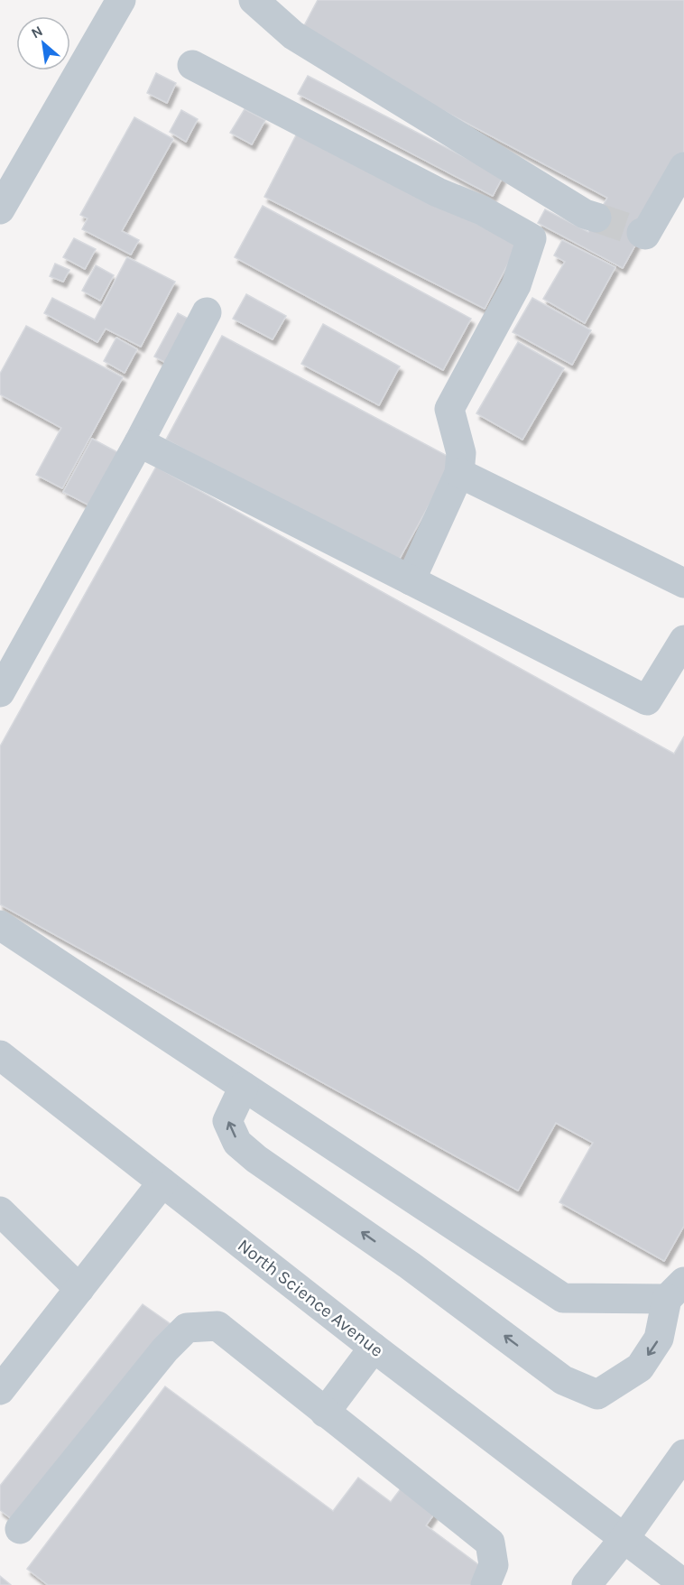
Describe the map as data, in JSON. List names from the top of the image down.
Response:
{
  "streets": {
    "street": ["North Science Avenue"]
  },
  "north": "top left"
}
